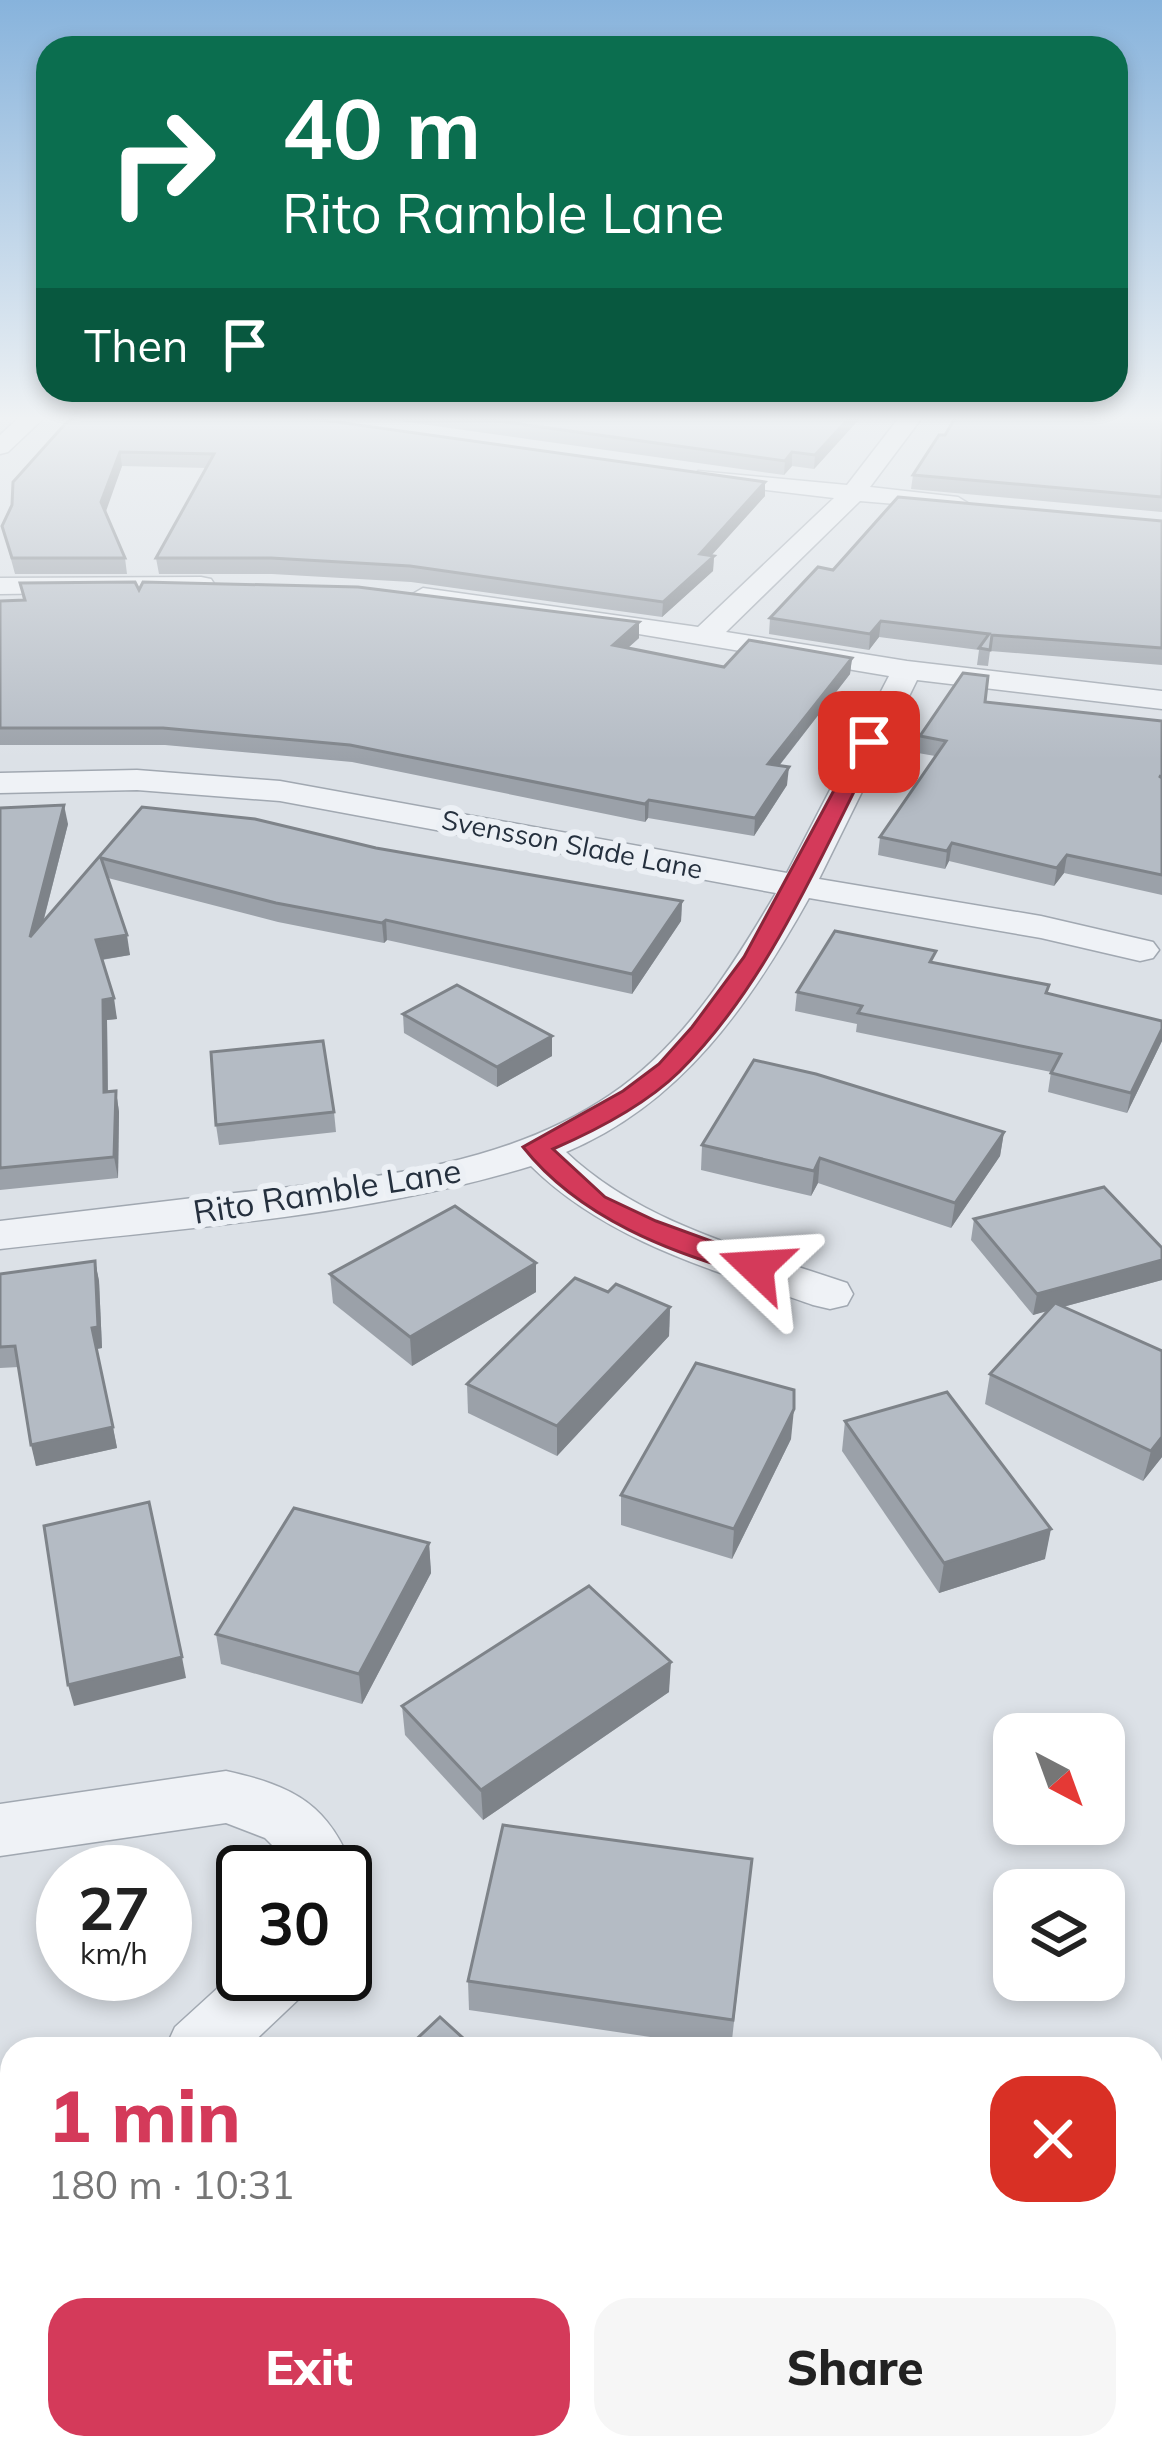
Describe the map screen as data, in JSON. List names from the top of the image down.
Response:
{
  "streets": {
    "street": ["Svensson Slade Lane", "Rito Ramble Lane"]
  },
  "crossings": [
    ["Svensson Slade Lane", "Rito Ramble Lane"]
  ],
  "north": "bottom right",
  "page": {
    "turn": ["40 m", "Rito Ramble Lane"],
    "then": "Then",
    "speed": "27 km/h",
    "limit": "30",
    "heading": ["1 min", "180 m · 10:31"],
    "buttons": ["Exit", "Share"]
  }
}
